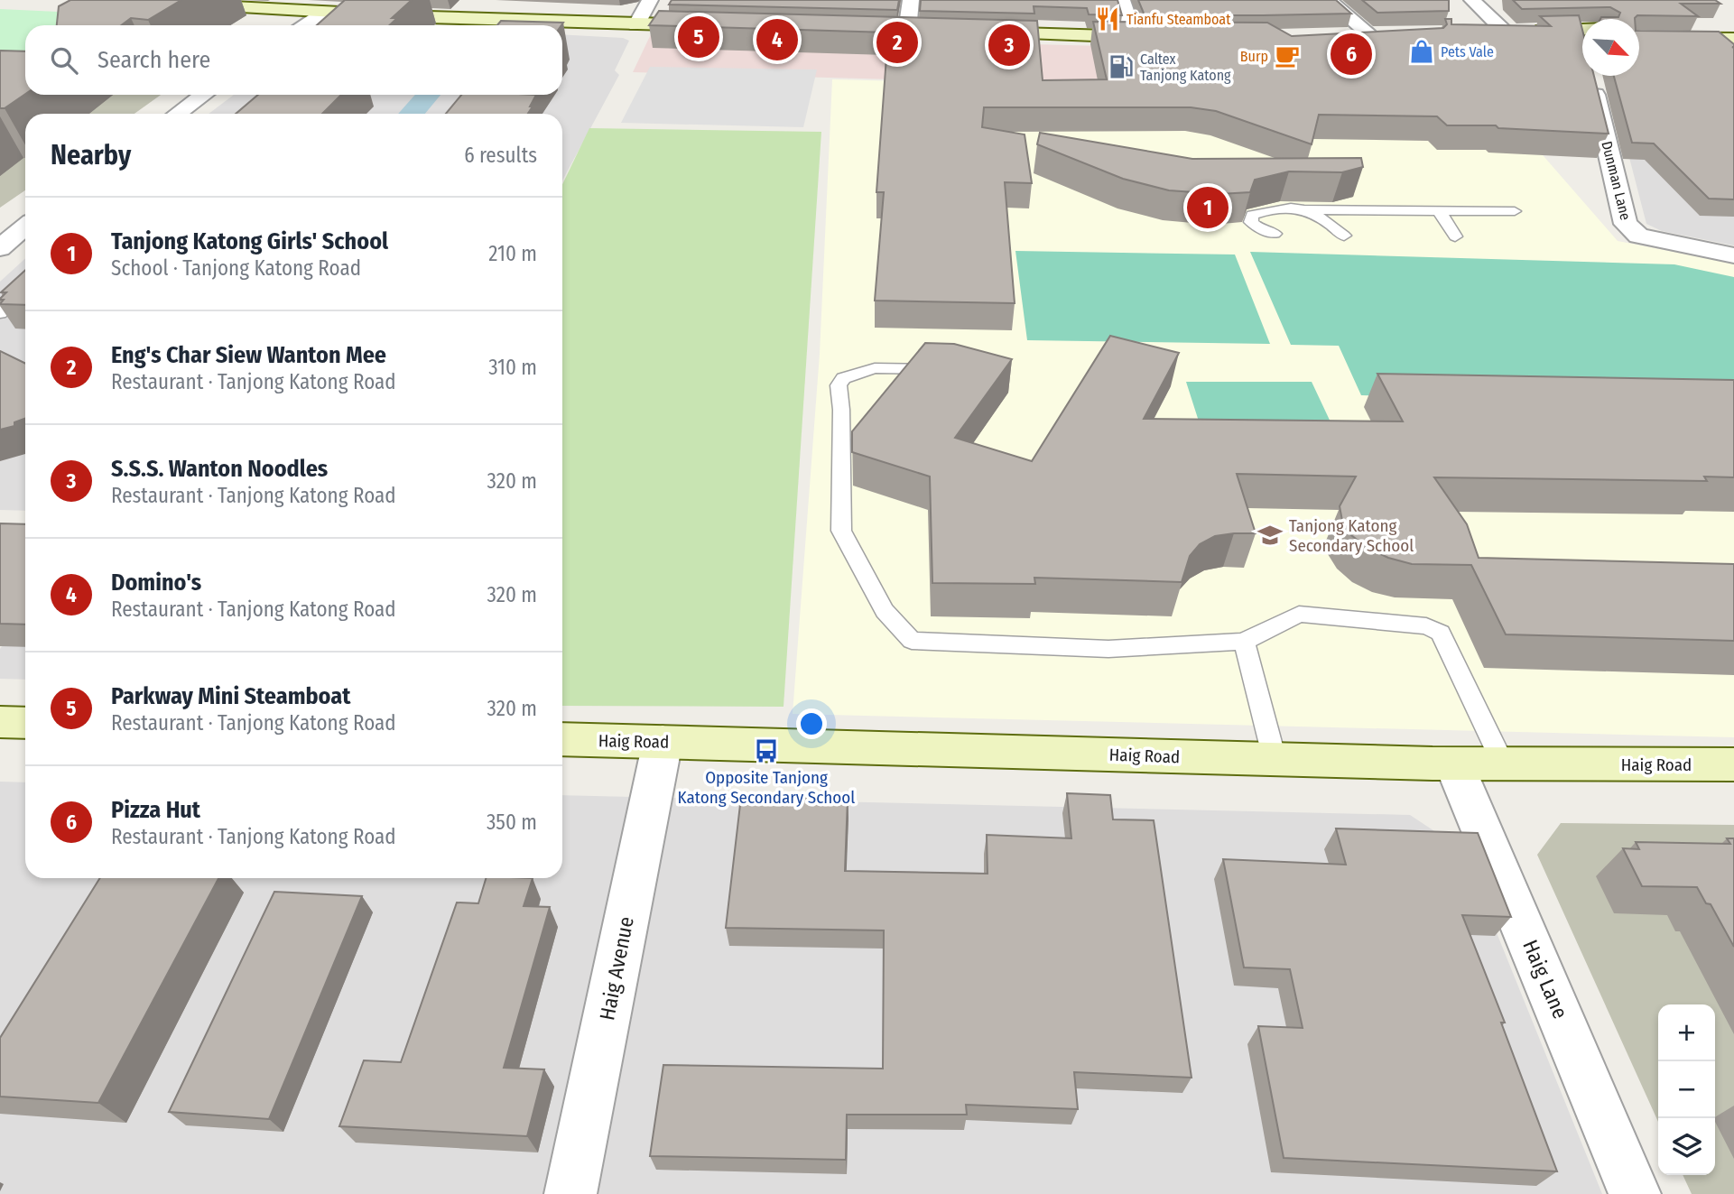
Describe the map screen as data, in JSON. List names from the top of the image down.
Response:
{
  "streets": {
    "main road": ["Haig Road"],
    "street": ["Dunman Lane", "Haig Avenue", "Haig Lane"]
  },
  "crossings": [
    ["Haig Road", "Haig Avenue"],
    ["Haig Road", "Haig Lane"]
  ],
  "places": {
    "restaurant": ["Tianfu Steamboat"],
    "shop": ["Pets Vale"],
    "cafe": ["Burp"],
    "fuel station": ["Caltex Tanjong Katong"],
    "school or university": ["Tanjong Katong Secondary School"],
    "bus stop": ["Opposite Tanjong Katong Secondary School"]
  },
  "north": "bottom right",
  "page": {
    "pins": [
      "5",
      "4",
      "2",
      "3",
      "6",
      "1"
    ],
    "search": "Search here",
    "heading": ["Nearby", "6 results"],
    "list": [
      {
        "mark": "1",
        "name": "Tanjong Katong Girls' School",
        "note": "School · Tanjong Katong Road",
        "value": "210 m"
      },
      {
        "mark": "2",
        "name": "Eng's Char Siew Wanton Mee",
        "note": "Restaurant · Tanjong Katong Road",
        "value": "310 m"
      },
      {
        "mark": "3",
        "name": "S.S.S. Wanton Noodles",
        "note": "Restaurant · Tanjong Katong Road",
        "value": "320 m"
      },
      {
        "mark": "4",
        "name": "Domino's",
        "note": "Restaurant · Tanjong Katong Road",
        "value": "320 m"
      },
      {
        "mark": "5",
        "name": "Parkway Mini Steamboat",
        "note": "Restaurant · Tanjong Katong Road",
        "value": "320 m"
      },
      {
        "mark": "6",
        "name": "Pizza Hut",
        "note": "Restaurant · Tanjong Katong Road",
        "value": "350 m"
      }
    ],
    "map_buttons": ["+", "−"]
  }
}
